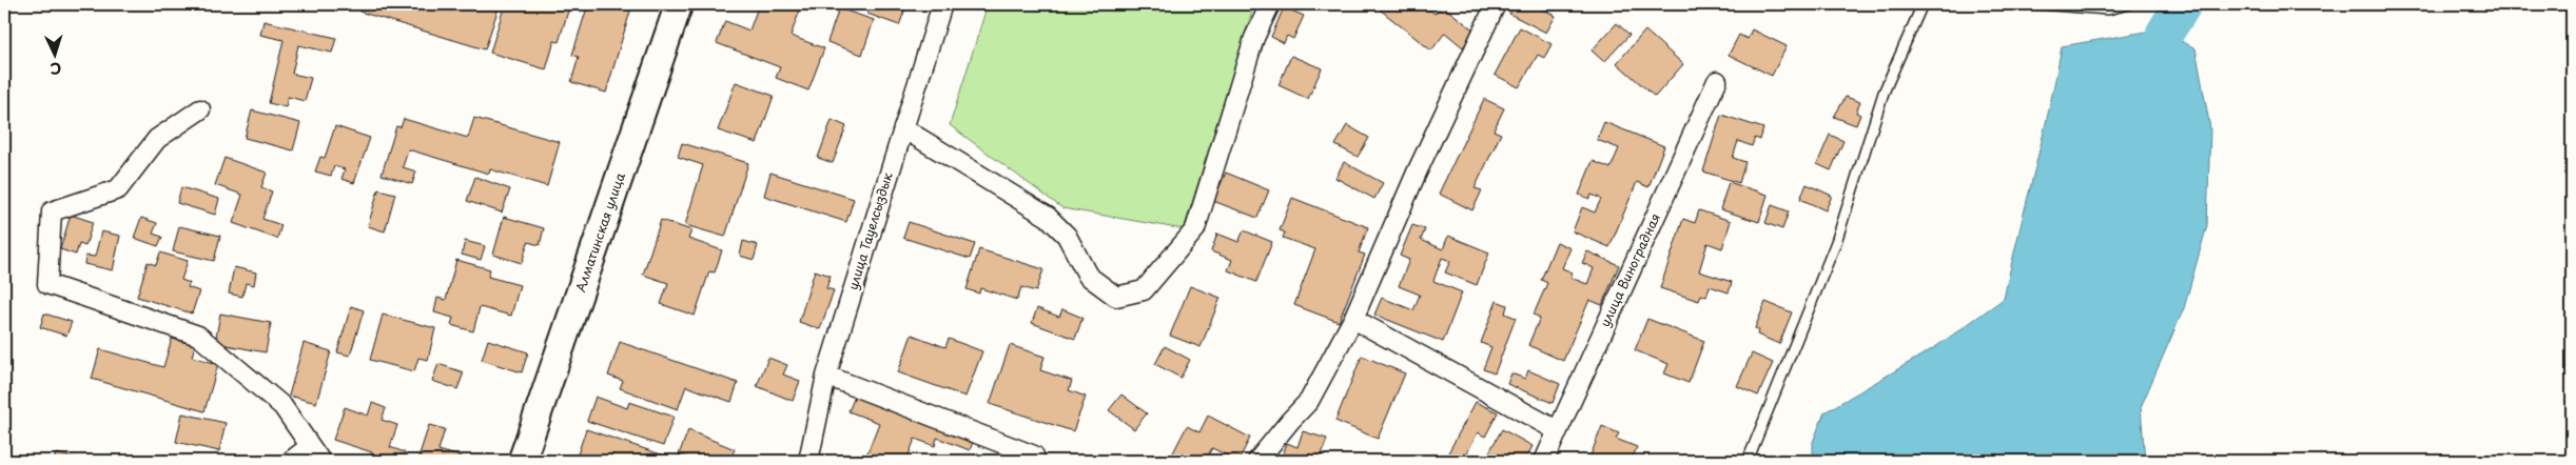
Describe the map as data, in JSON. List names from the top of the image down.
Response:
{
  "streets": {
    "main road": ["Алматинская улица"],
    "street": ["улица Тауелсыздык", "улица Виноградная"]
  },
  "north": "bottom"
}
